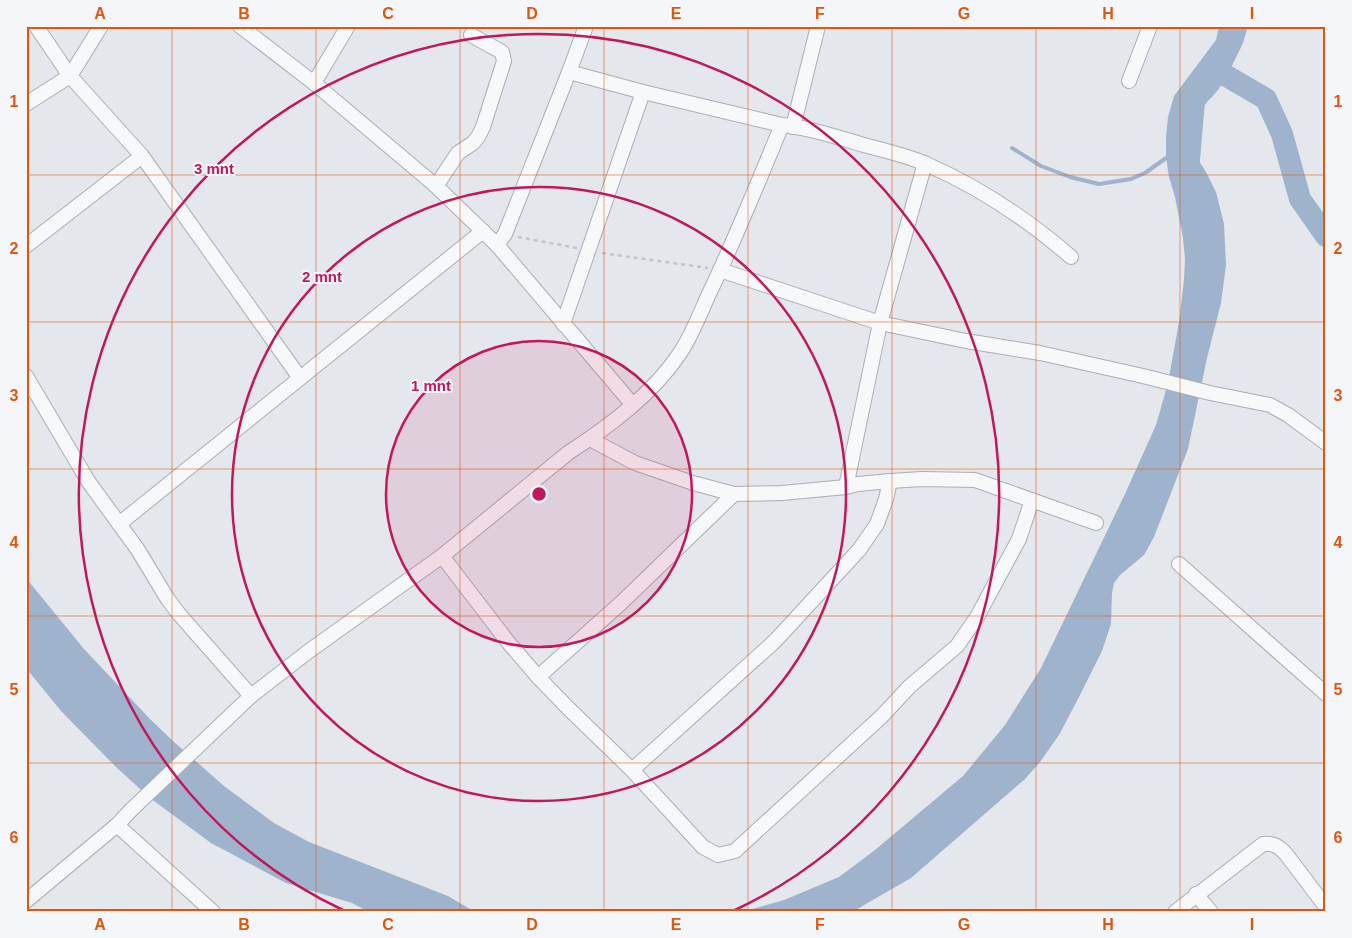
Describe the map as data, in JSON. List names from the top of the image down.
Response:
{
  "grid": {
    "columns": [
      "A",
      "B",
      "C",
      "D",
      "E",
      "F",
      "G",
      "H",
      "I"
    ],
    "rows": [
      "1",
      "2",
      "3",
      "4",
      "5",
      "6"
    ]
  },
  "rings": ["3 mnt", "2 mnt", "1 mnt"]
}
